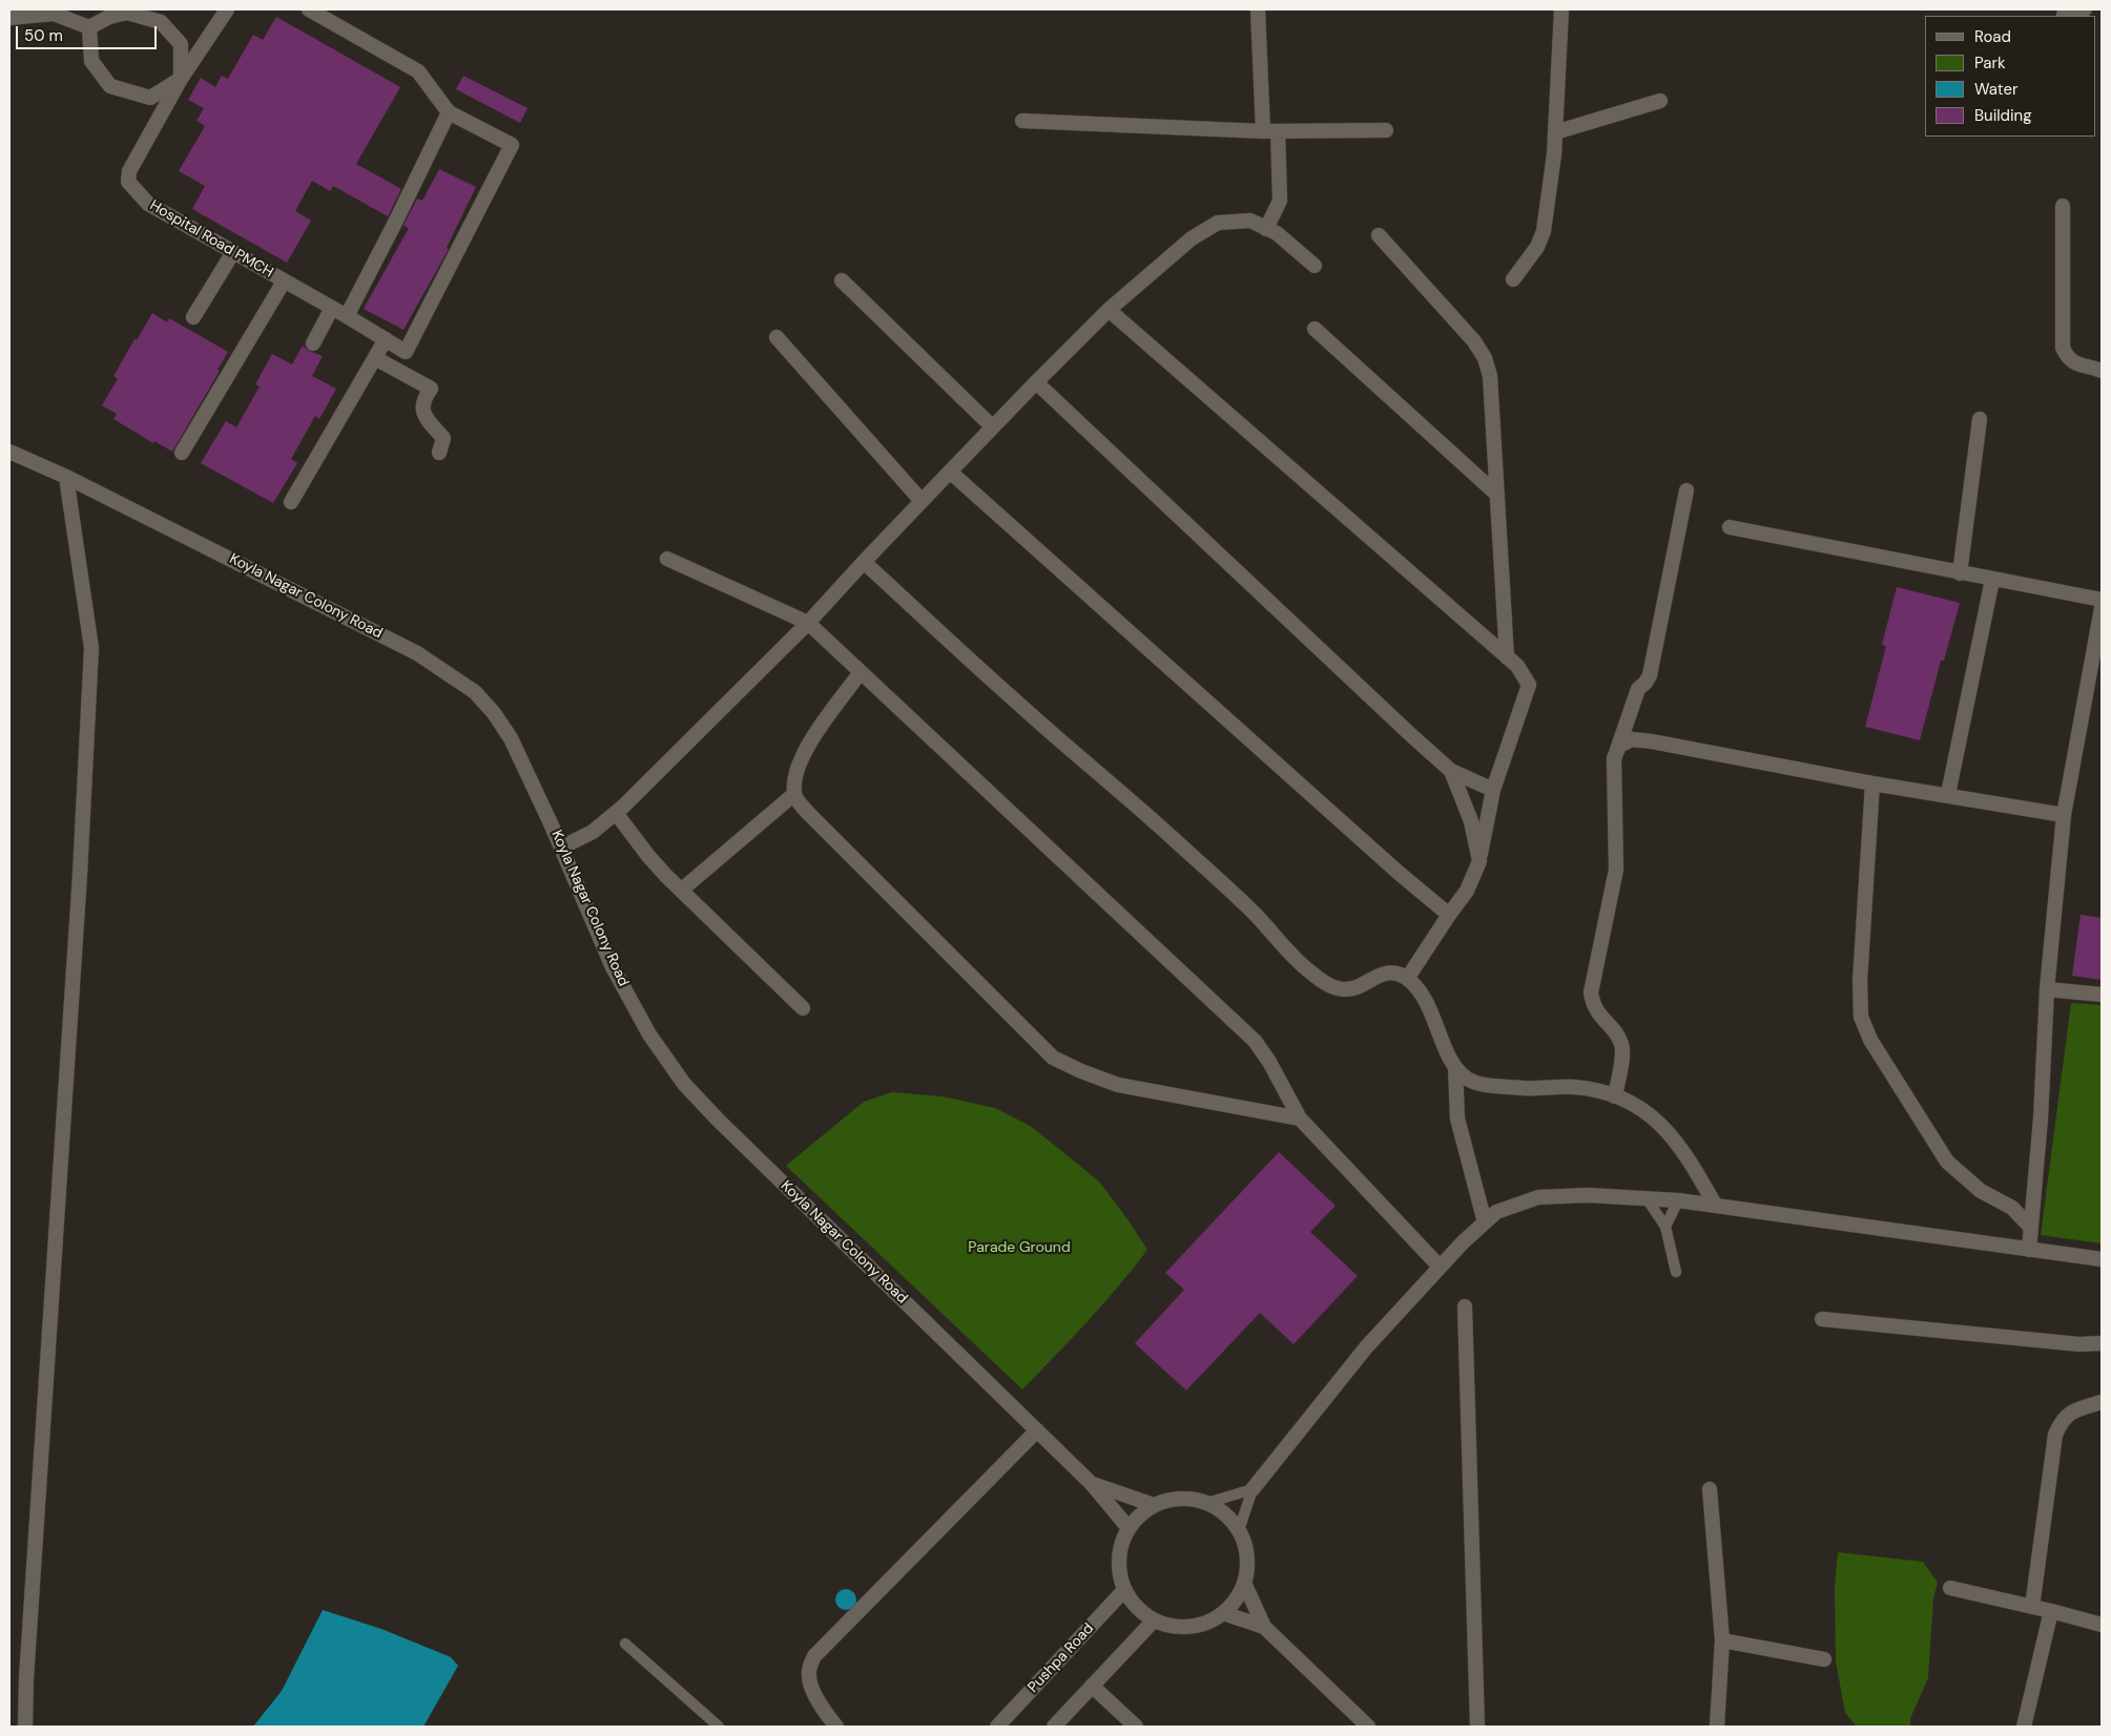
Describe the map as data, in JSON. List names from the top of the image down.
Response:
{
  "streets": {
    "street": ["Hospital Road PMCH", "Koyla Nagar Colony Road", "Pushpa Road"]
  },
  "crossings": [
    ["Koyla Nagar Colony Road", "Pushpa Road"]
  ],
  "parks": ["Parade Ground"],
  "legend": [
    "Road",
    "Park",
    "Water",
    "Building"
  ],
  "scale_bar": "50 m"
}
